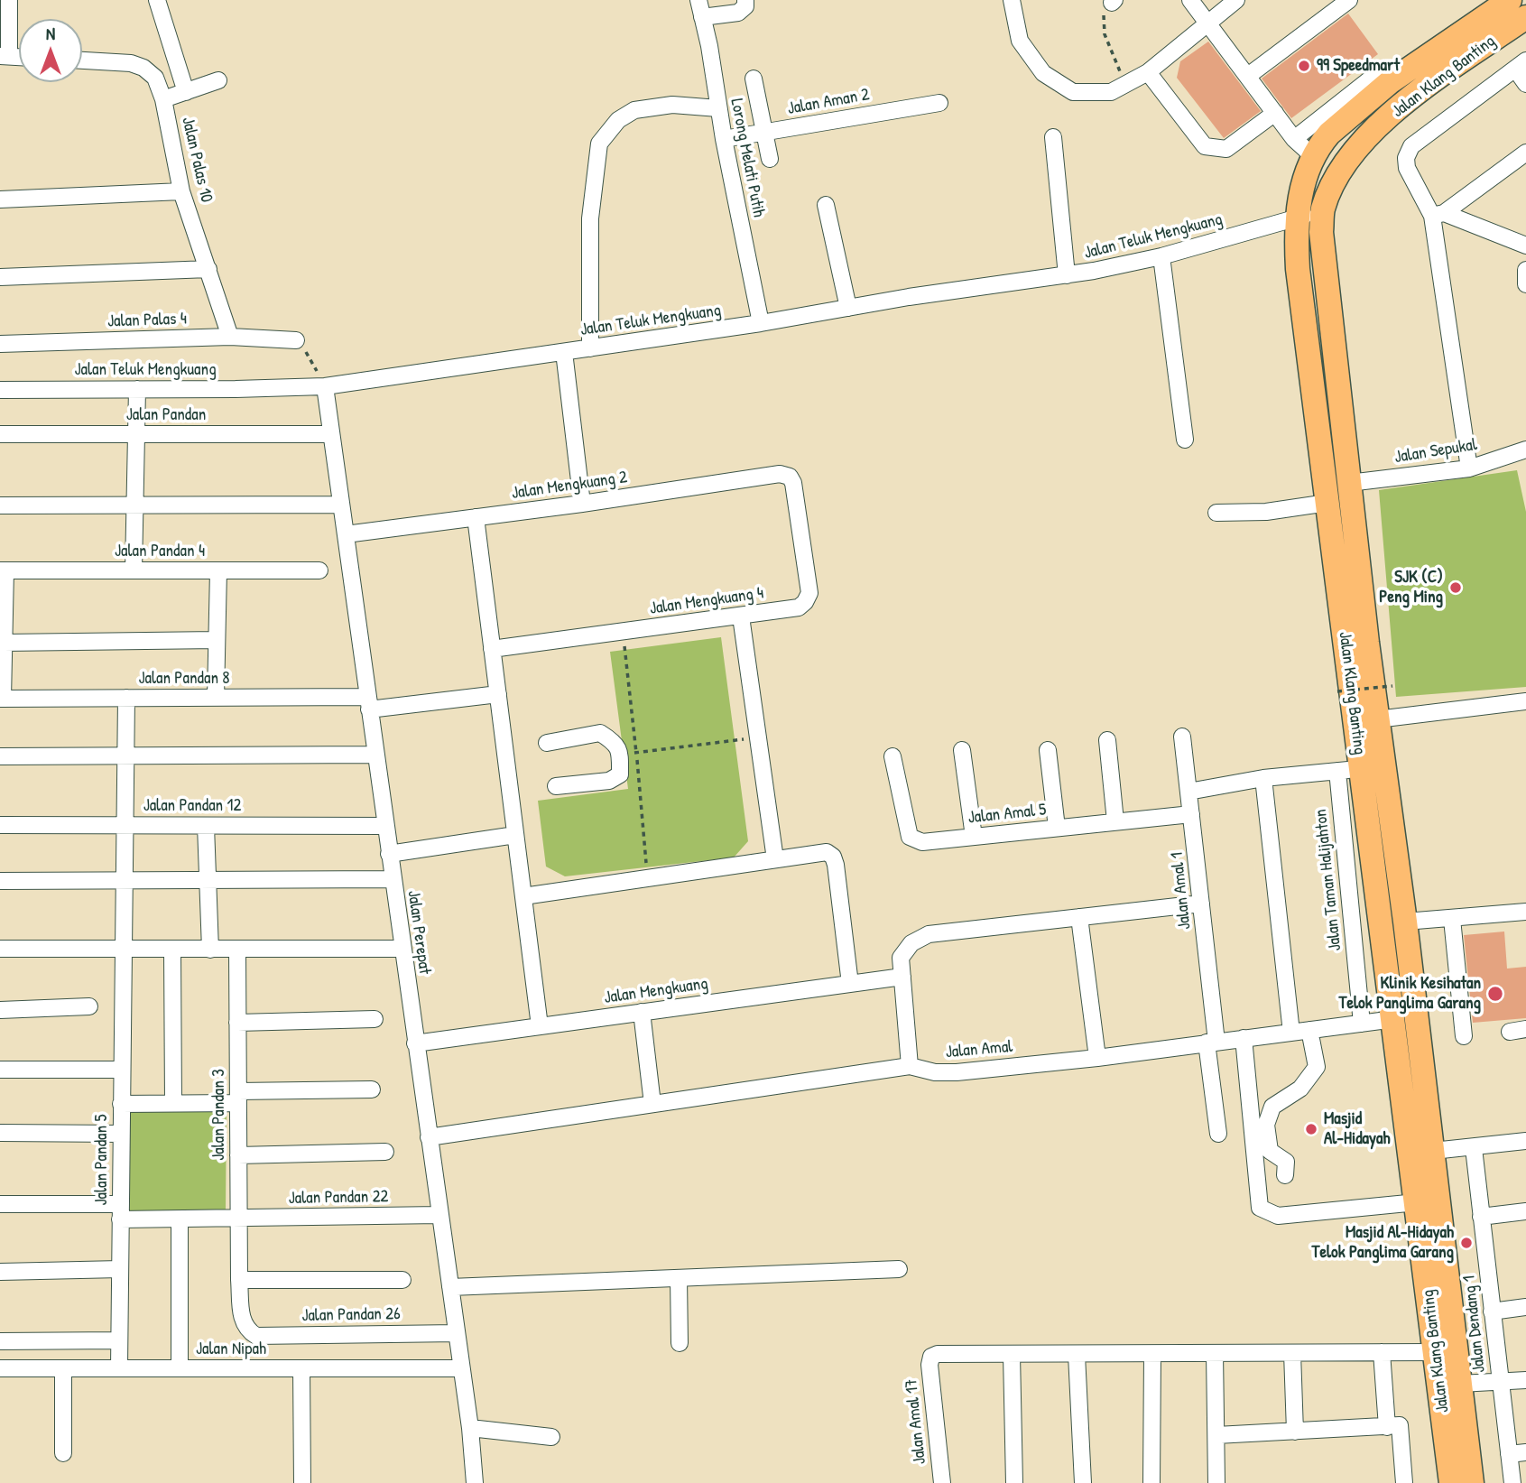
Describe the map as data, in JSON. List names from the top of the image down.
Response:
{
  "streets": {
    "highway": ["Jalan Klang Banting"],
    "street": [
      "Jalan Aman 2",
      "Lorong Melati Putih",
      "Jalan Palas 10",
      "Jalan Teluk Mengkuang",
      "Jalan Palas 4",
      "Jalan Pandan",
      "Jalan Sepukal",
      "Jalan Mengkuang 2",
      "Jalan Pandan 4",
      "Jalan Mengkuang 4",
      "Jalan Pandan 8",
      "Jalan Pandan 12",
      "Jalan Amal 5",
      "Jalan Taman Halijahton",
      "Jalan Amal 1",
      "Jalan Perepat",
      "Jalan Mengkuang",
      "Jalan Amal",
      "Jalan Pandan 3",
      "Jalan Pandan 5",
      "Jalan Pandan 22",
      "Jalan Pandan 26",
      "Jalan Dendang 1",
      "Jalan Nipah",
      "Jalan Amal 17"
    ]
  },
  "crossings": [
    ["Jalan Klang Banting", "Jalan Teluk Mengkuang"],
    ["Jalan Klang Banting", "Jalan Sepukal"],
    ["Jalan Klang Banting", "Jalan Amal"],
    ["Jalan Aman 2", "Lorong Melati Putih"],
    ["Lorong Melati Putih", "Jalan Teluk Mengkuang"],
    ["Jalan Palas 10", "Jalan Palas 4"],
    ["Jalan Teluk Mengkuang", "Jalan Perepat"],
    ["Jalan Pandan", "Jalan Perepat"],
    ["Jalan Mengkuang 2", "Jalan Mengkuang 4"],
    ["Jalan Mengkuang 2", "Jalan Perepat"],
    ["Jalan Pandan 8", "Jalan Perepat"],
    ["Jalan Pandan 8", "Jalan Pandan 5"],
    ["Jalan Pandan 12", "Jalan Perepat"],
    ["Jalan Pandan 12", "Jalan Pandan 5"],
    ["Jalan Amal 5", "Jalan Amal 1"],
    ["Jalan Taman Halijahton", "Jalan Amal"],
    ["Jalan Amal 1", "Jalan Amal"],
    ["Jalan Perepat", "Jalan Mengkuang"],
    ["Jalan Perepat", "Jalan Amal"],
    ["Jalan Perepat", "Jalan Pandan 22"],
    ["Jalan Perepat", "Jalan Pandan 26"],
    ["Jalan Perepat", "Jalan Nipah"],
    ["Jalan Pandan 3", "Jalan Pandan 22"],
    ["Jalan Pandan 3", "Jalan Pandan 26"],
    ["Jalan Pandan 5", "Jalan Pandan 22"],
    ["Jalan Pandan 5", "Jalan Nipah"]
  ],
  "places": [
    "99 Speedmart",
    "SJK (C) Peng Ming",
    "Klinik Kesihatan Telok Panglima Garang",
    "Masjid Al-Hidayah",
    "Masjid Al-Hidayah Telok Panglima Garang"
  ],
  "north": "top"
}
